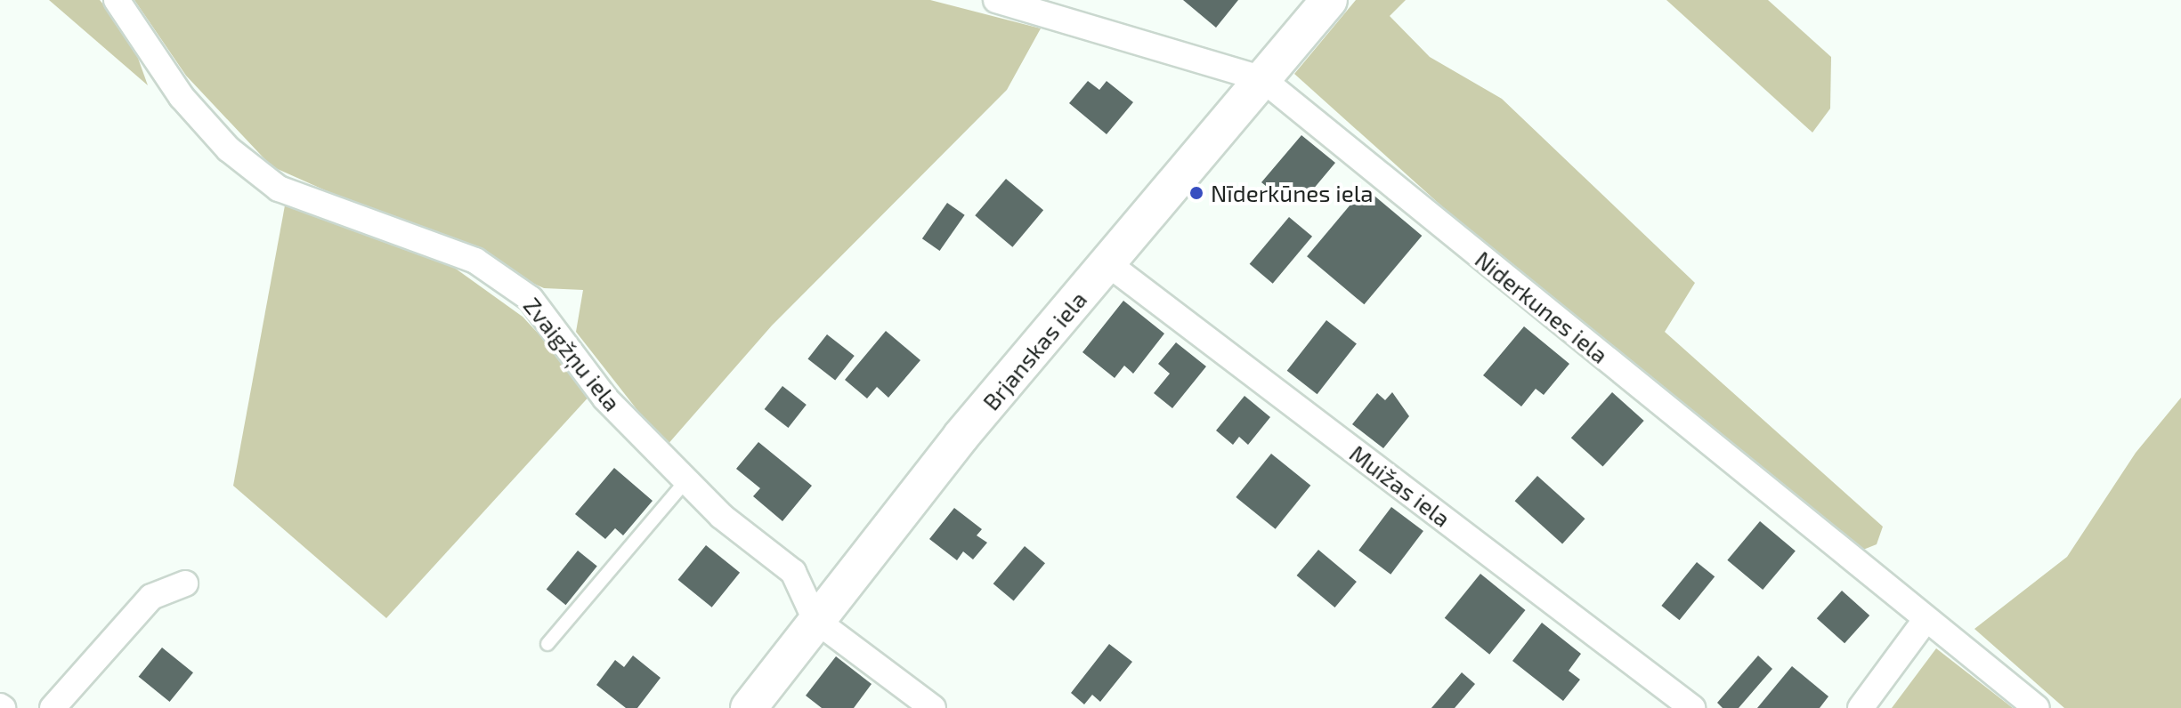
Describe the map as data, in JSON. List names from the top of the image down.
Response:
{
  "streets": {
    "main road": ["Brjanskas iela"],
    "street": ["Niderkunes iela", "Zvaigžņu iela", "Muižas iela"]
  },
  "crossings": [
    ["Niderkunes iela", "Brjanskas iela"],
    ["Brjanskas iela", "Zvaigžņu iela"],
    ["Brjanskas iela", "Muižas iela"]
  ],
  "places": ["Nīderkūnes iela"]
}
